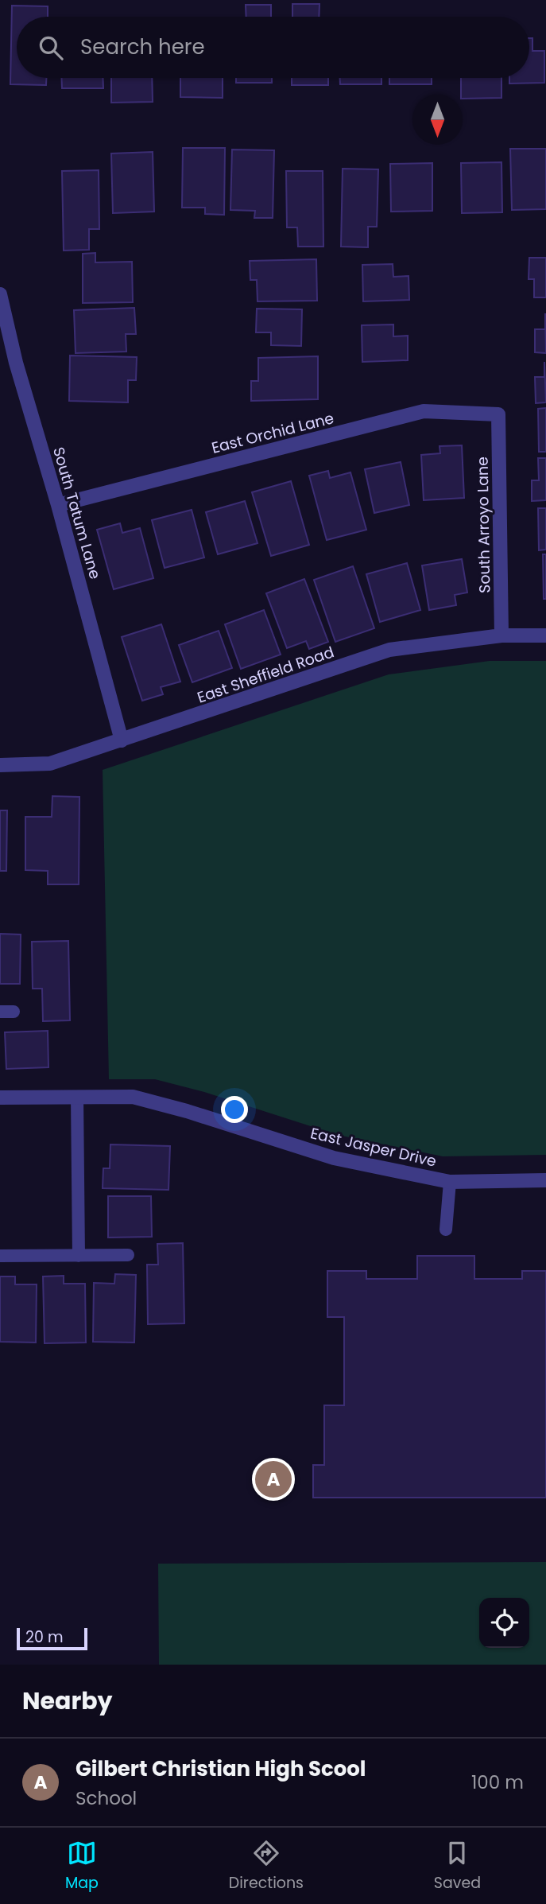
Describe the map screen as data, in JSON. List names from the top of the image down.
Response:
{
  "streets": {
    "street": [
      "East Orchid Lane",
      "South Tatum Lane",
      "South Arroyo Lane",
      "East Sheffield Road",
      "East Jasper Drive"
    ]
  },
  "crossings": [
    ["East Orchid Lane", "South Tatum Lane"],
    ["East Orchid Lane", "South Arroyo Lane"],
    ["South Tatum Lane", "East Sheffield Road"],
    ["South Arroyo Lane", "East Sheffield Road"]
  ],
  "scale_bar": "20 m",
  "north": "bottom",
  "page": {
    "search": "Search here",
    "pins": "A",
    "scale": "20 m",
    "heading": "Nearby",
    "list": [
      {
        "mark": "A",
        "name": "Gilbert Christian High Scool",
        "note": "School",
        "value": "100 m"
      }
    ],
    "nav": ["Map", "Directions", "Saved"]
  }
}
